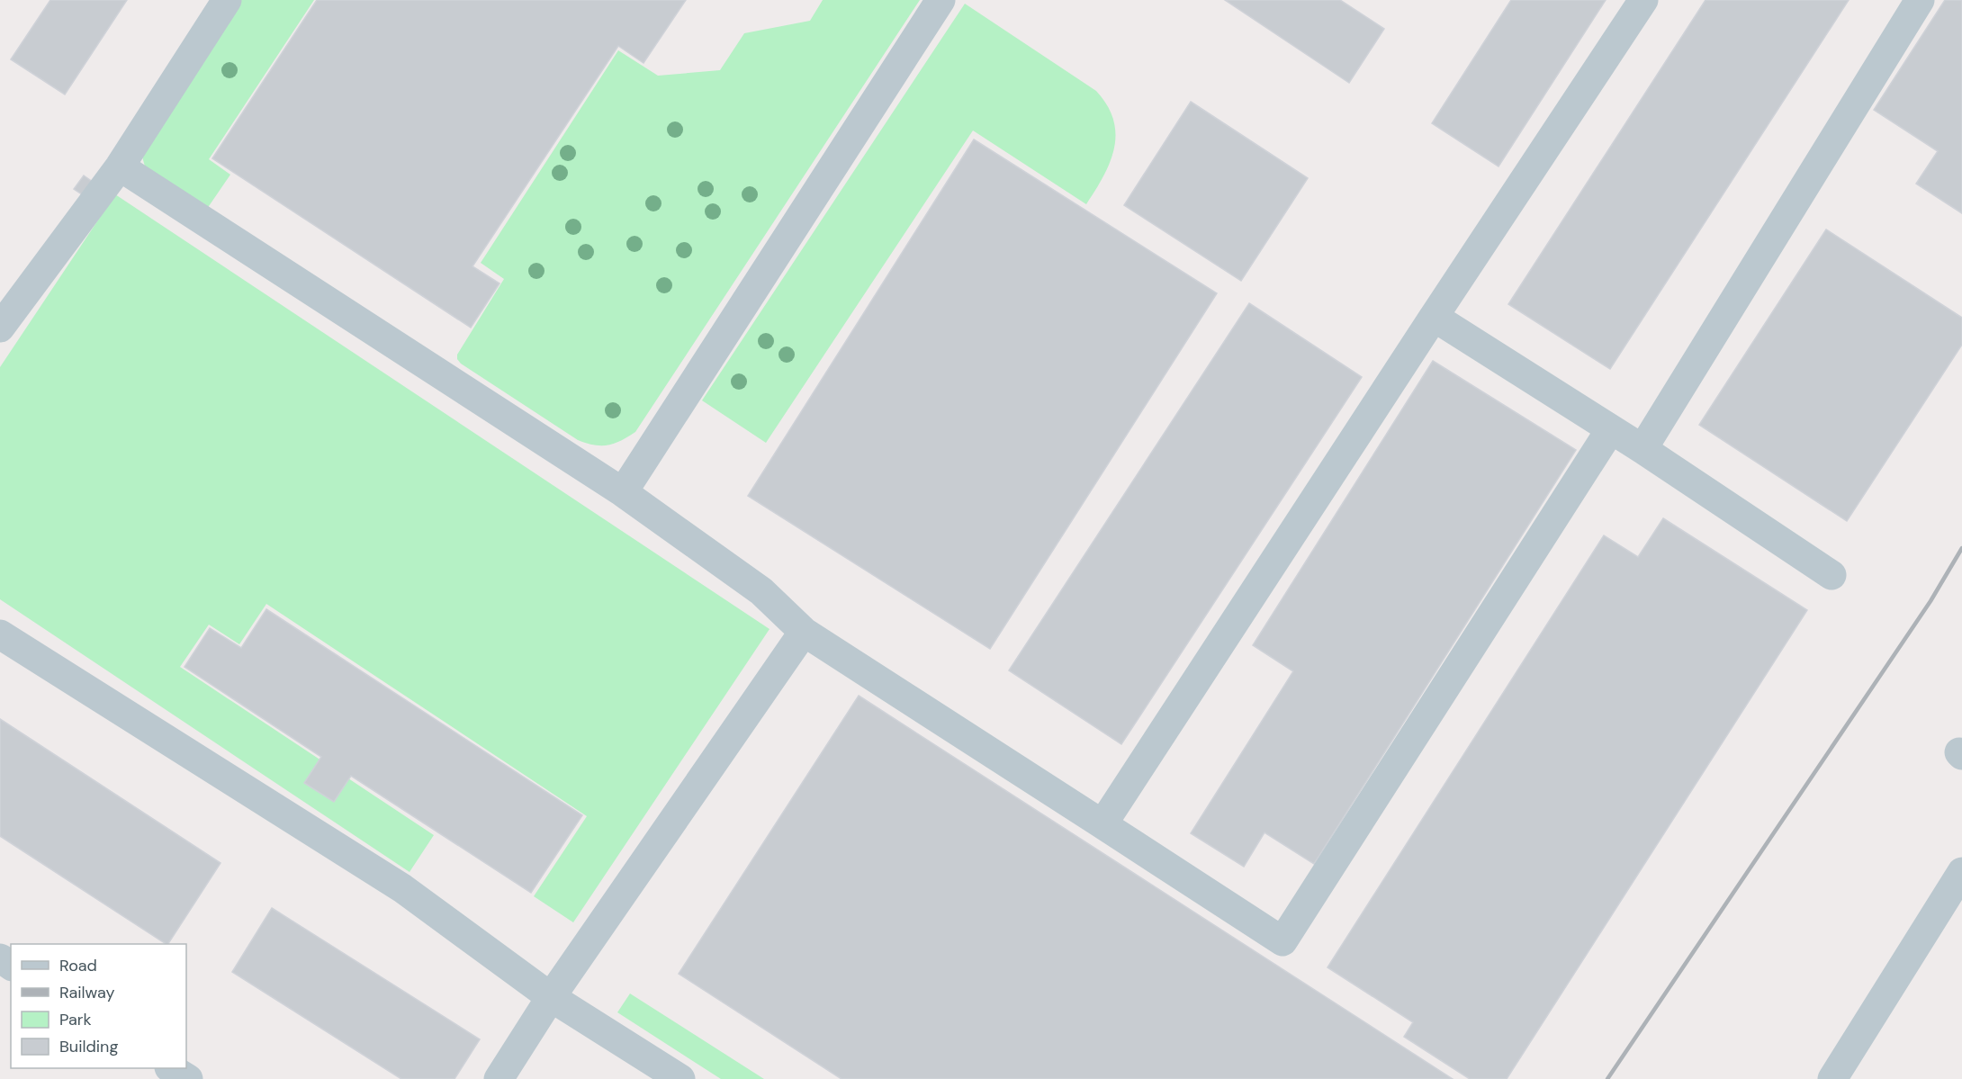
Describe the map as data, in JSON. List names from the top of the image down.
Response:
{
  "legend": [
    "Road",
    "Railway",
    "Park",
    "Building"
  ]
}
